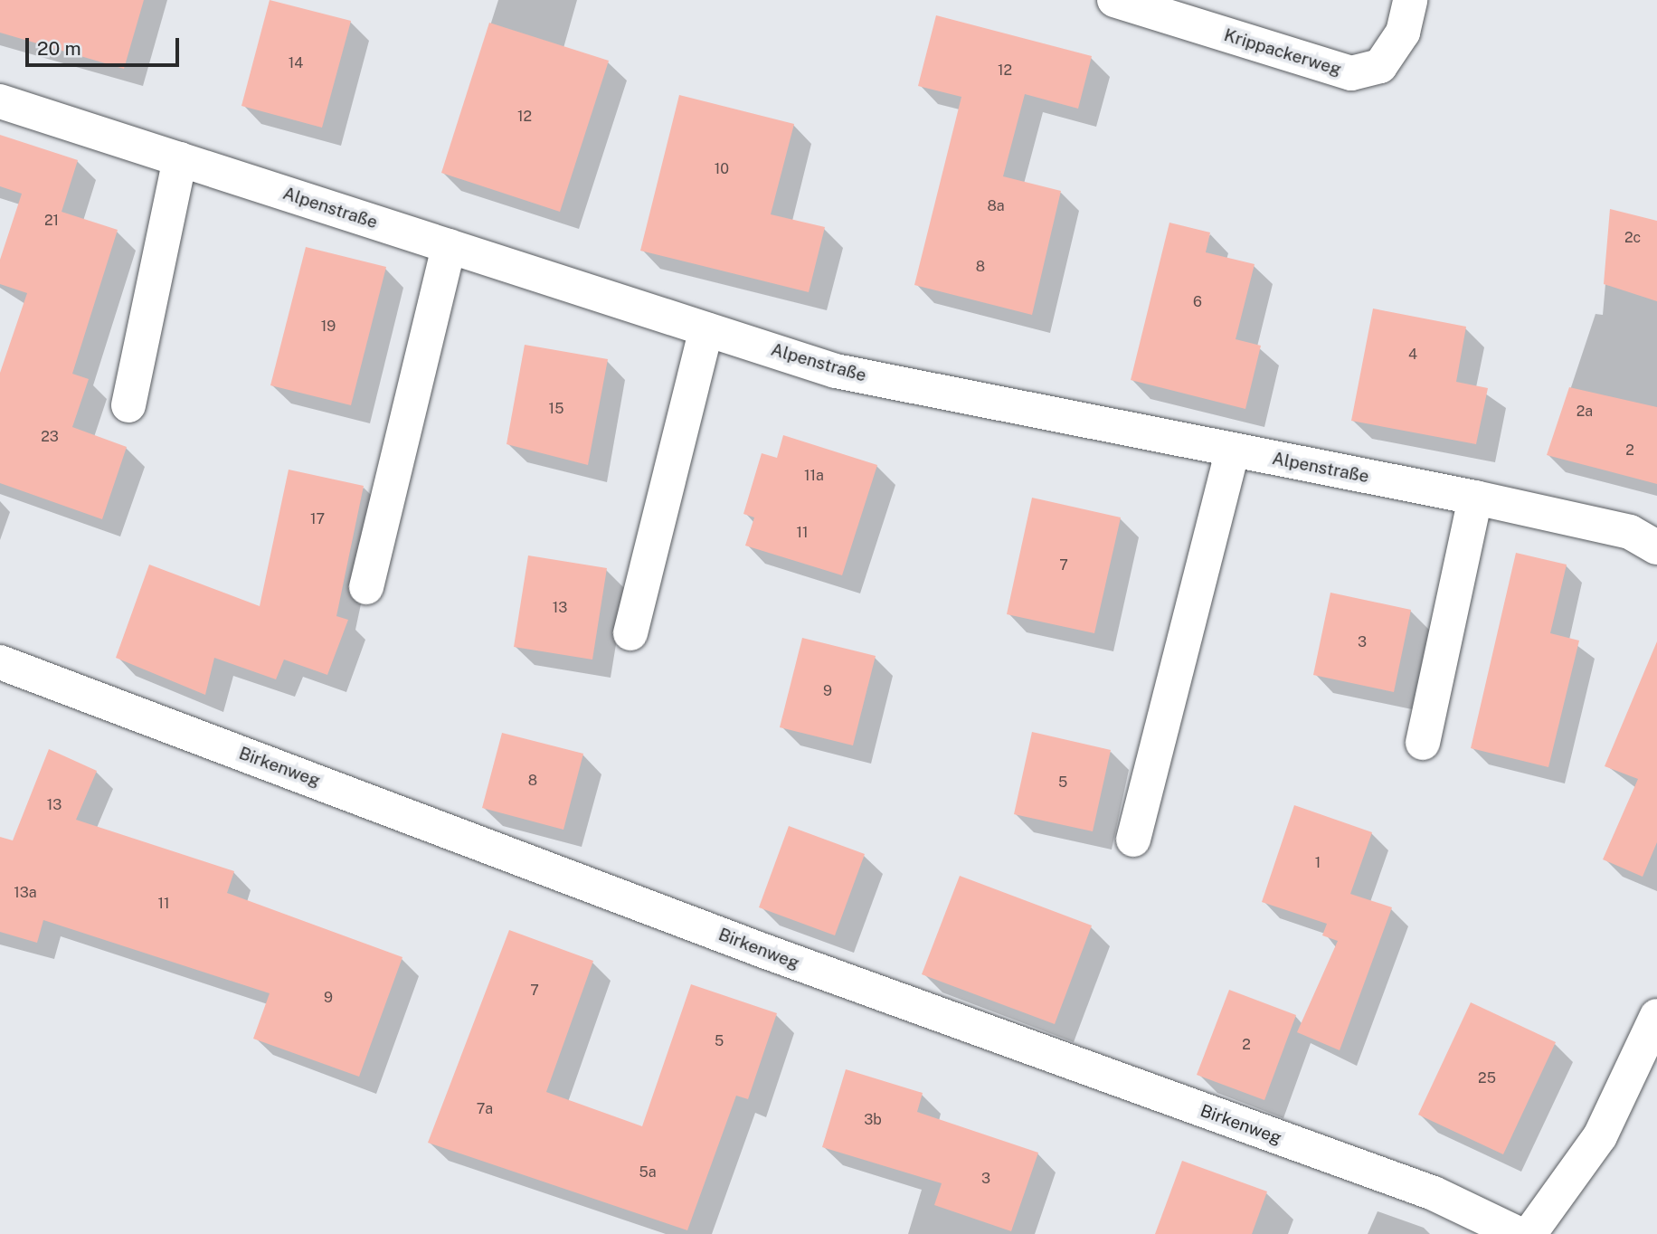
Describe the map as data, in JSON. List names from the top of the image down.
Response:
{
  "streets": {
    "street": ["Krippackerweg", "Alpenstraße", "Birkenweg"]
  },
  "house_numbers": [
    "14",
    "12",
    "12",
    "10",
    "8a",
    "21",
    "2c",
    "8",
    "6",
    "19",
    "4",
    "15",
    "2a",
    "23",
    "2",
    "11a",
    "17",
    "11",
    "7",
    "13",
    "3",
    "9",
    "8",
    "5",
    "13",
    "1",
    "13a",
    "11",
    "7",
    "9",
    "5",
    "2",
    "25",
    "7a",
    "3b",
    "5a",
    "3"
  ],
  "scale_bar": "20 m"
}
